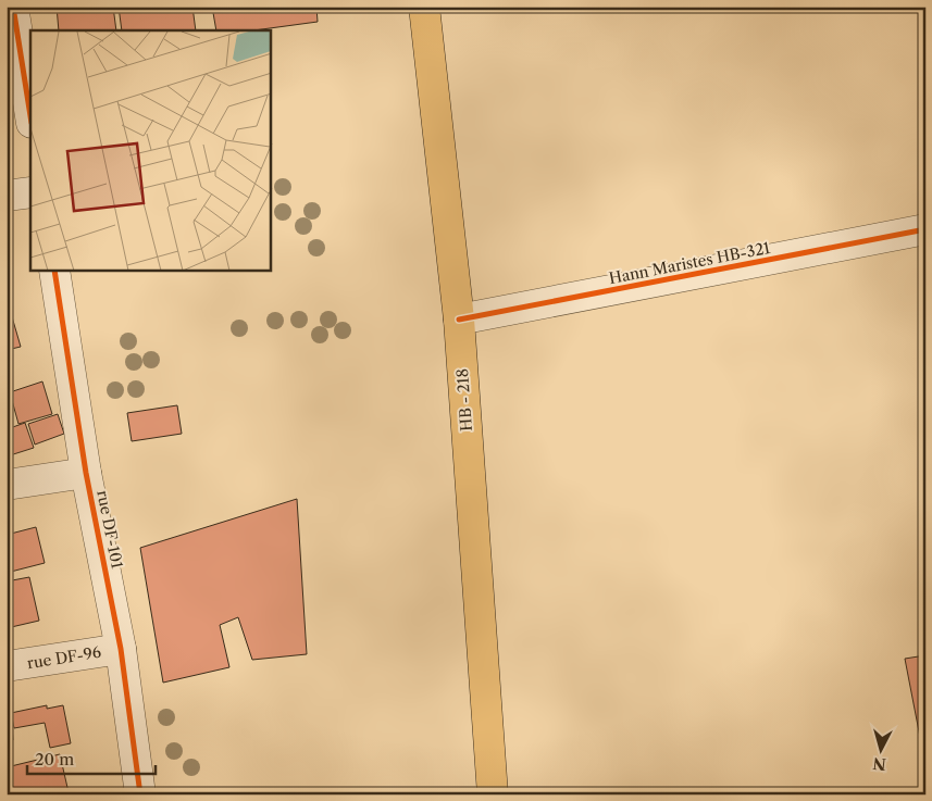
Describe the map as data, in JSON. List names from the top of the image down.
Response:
{
  "streets": {
    "main road": ["HB - 218"],
    "street": ["Hann Maristes HB-321", "rue DF-101", "rue DF-96"]
  },
  "crossings": [
    ["Hann Maristes HB-321", "HB - 218"],
    ["rue DF-101", "rue DF-96"]
  ],
  "scale_bar": "20 m",
  "north": "bottom"
}
